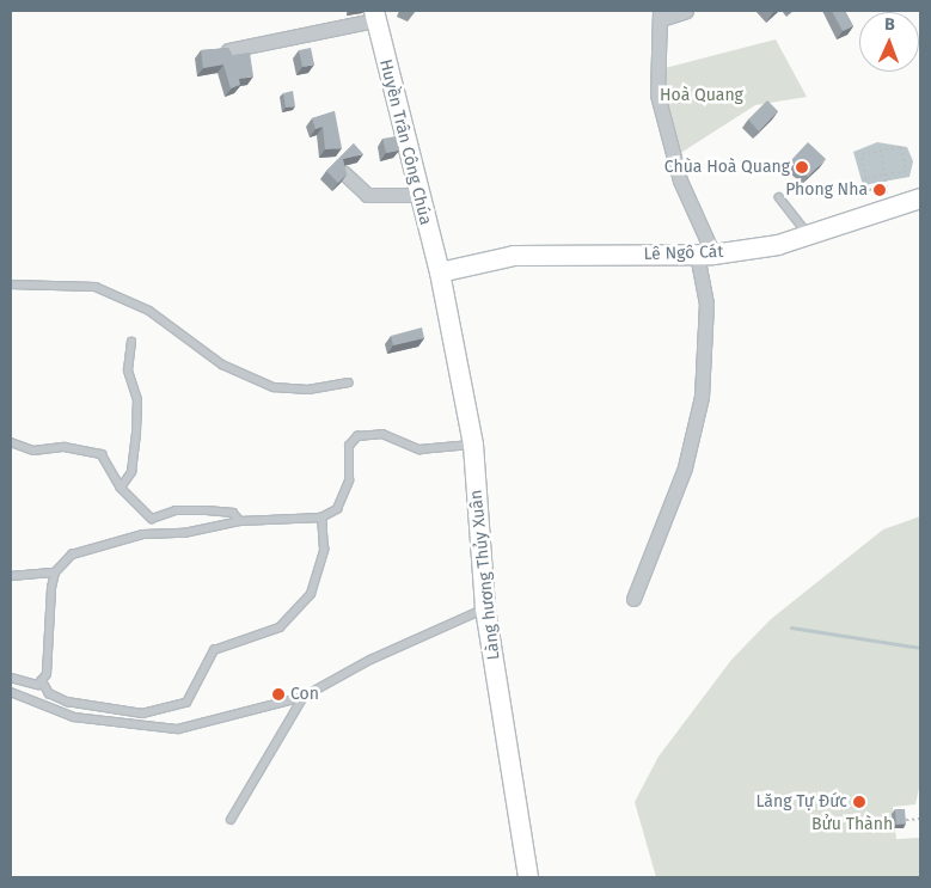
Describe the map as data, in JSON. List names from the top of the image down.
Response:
{
  "streets": {
    "street": ["Huyền Trân Công Chúa", "Lê Ngô Cát", "Làng hương Thủy Xuân"]
  },
  "crossings": [
    ["Huyền Trân Công Chúa", "Lê Ngô Cát"],
    ["Huyền Trân Công Chúa", "Làng hương Thủy Xuân"],
    ["Lê Ngô Cát", "Làng hương Thủy Xuân"]
  ],
  "parks": ["Hoà Quang", "Bửu Thành"],
  "places": [
    "Chùa Hoà Quang",
    "Phong Nha",
    "Con",
    "Lăng Tự Đức"
  ],
  "north": "top"
}
